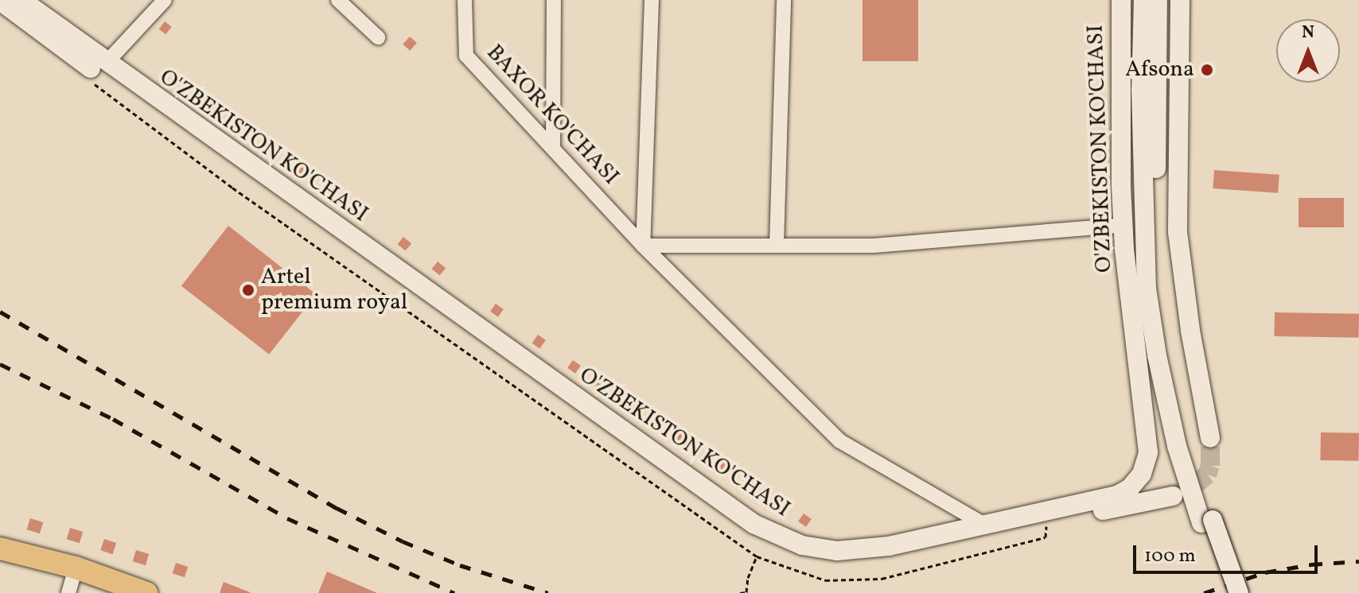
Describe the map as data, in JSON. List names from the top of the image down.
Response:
{
  "streets": {
    "main road": ["O'ZBEKISTON KO'CHASI"],
    "street": ["BAXOR KO'CHASI"]
  },
  "crossings": [
    ["BAXOR KO'CHASI", "O'ZBEKISTON KO'CHASI"]
  ],
  "places": ["Afsona", "Artel premium royal"],
  "scale_bar": "100 m",
  "north": "top"
}
